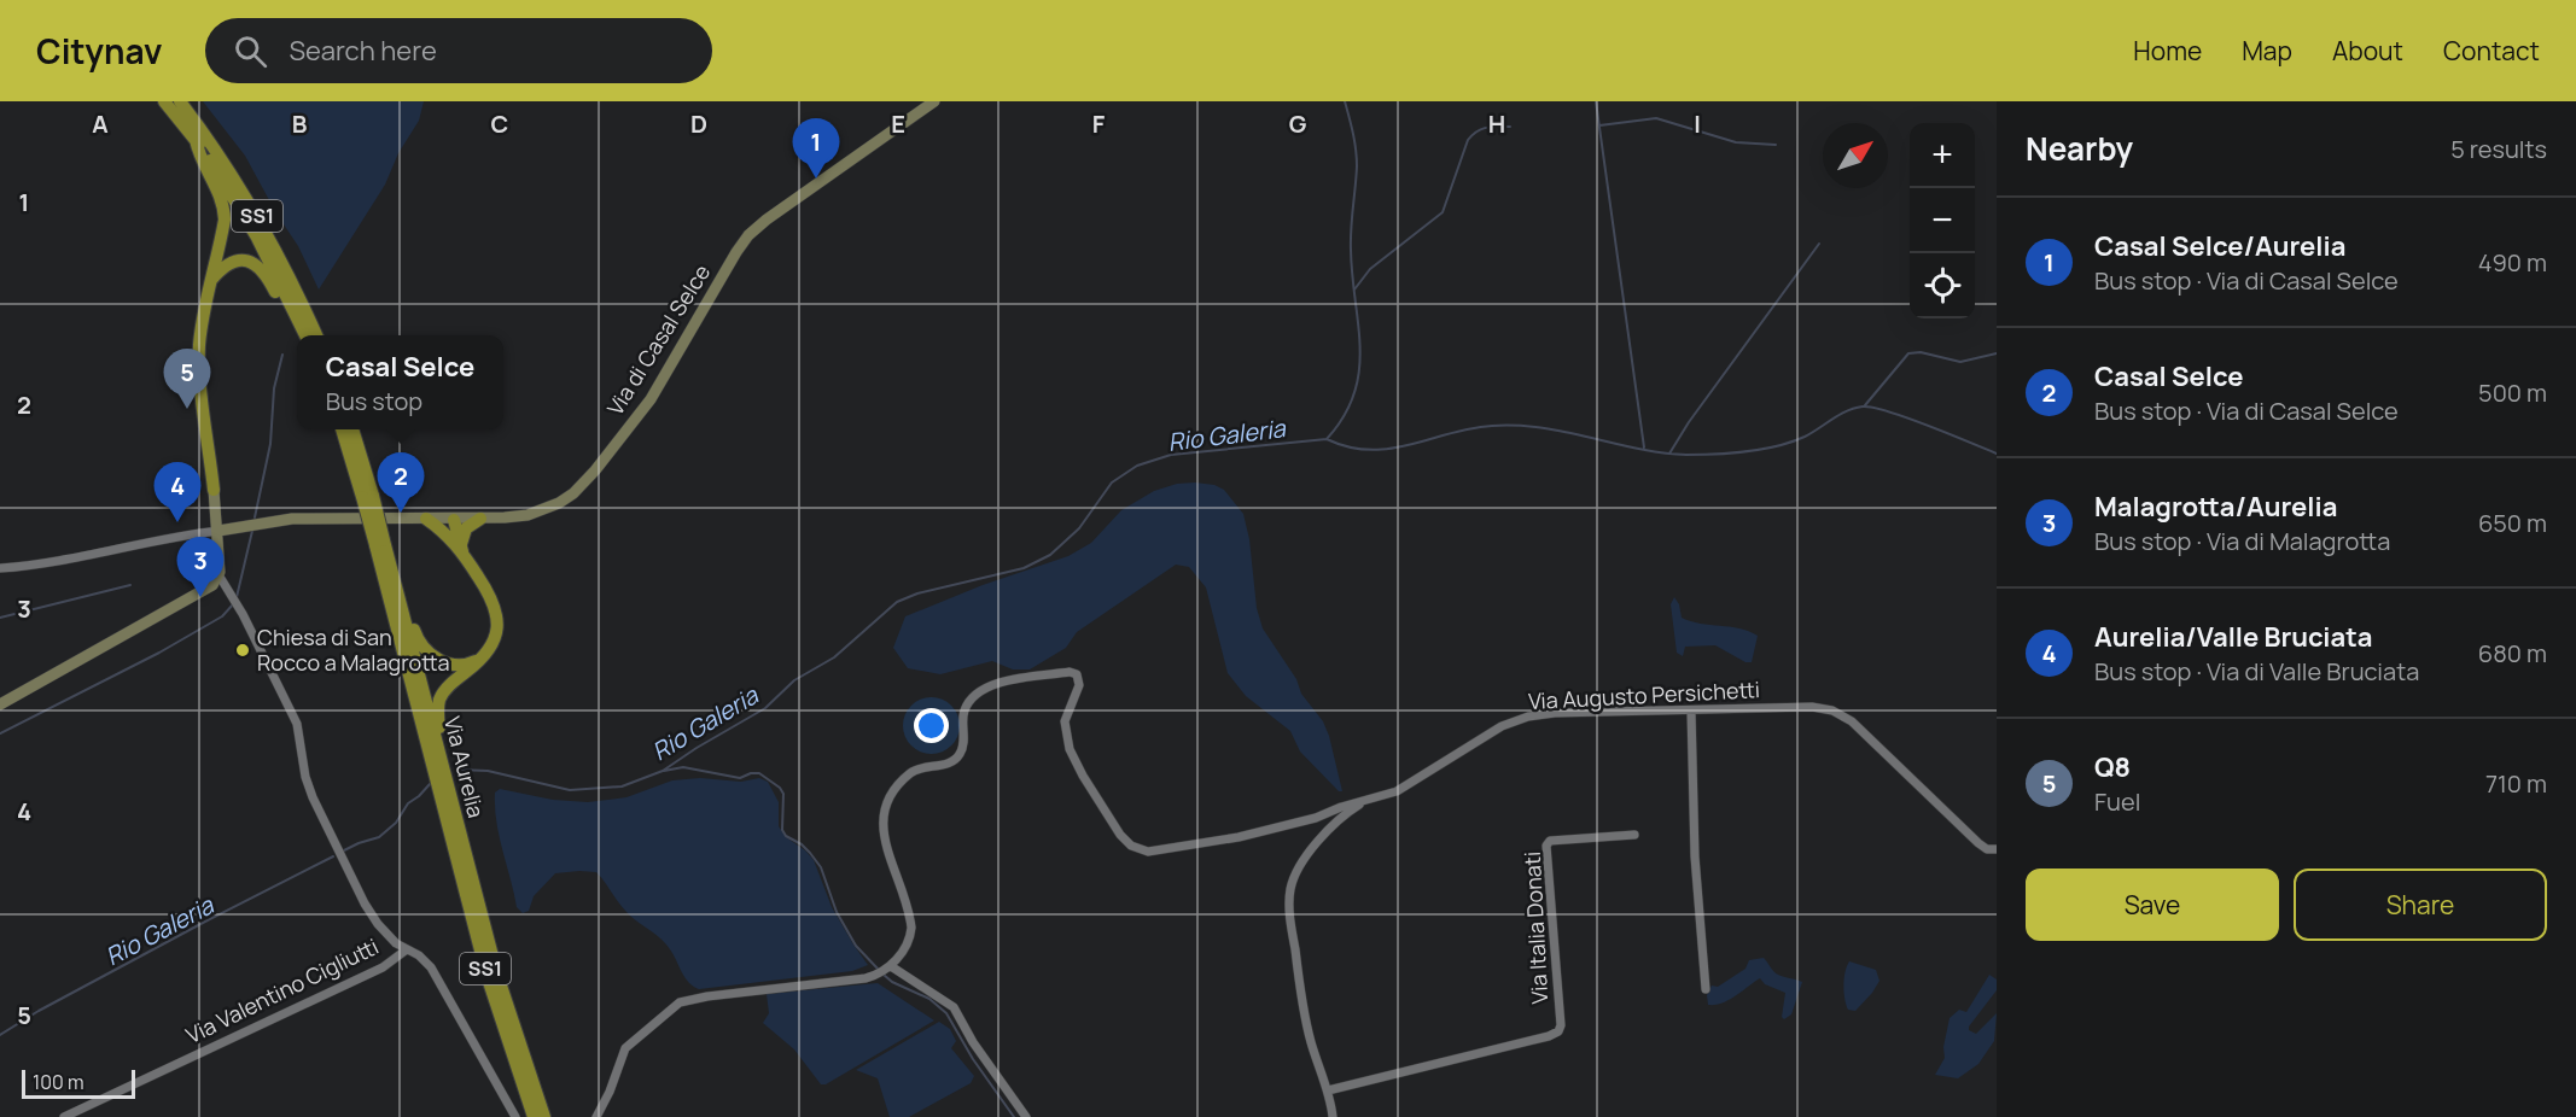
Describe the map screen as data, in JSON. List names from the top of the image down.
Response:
{
  "streets": {
    "highway": ["SS1", "Via Aurelia"],
    "main road": ["Via di Casal Selce"],
    "street": ["Via Augusto Persichetti", "Via Italia Donati", "Via Valentino Cigliutti"]
  },
  "water": ["Rio Galeria"],
  "places": ["Chiesa di San Rocco a Malagrotta"],
  "scale_bar": "100 m",
  "north": "top right",
  "page": {
    "header": "Citynav",
    "search": "Search here",
    "nav": [
      "Home",
      "Map",
      "About",
      "Contact"
    ],
    "heading": ["Nearby", "5 results"],
    "pins": [
      "1",
      "5",
      "2",
      "4",
      "3"
    ],
    "map_buttons": ["+", "−"],
    "list": [
      {
        "mark": "1",
        "name": "Casal Selce/Aurelia",
        "note": "Bus stop · Via di Casal Selce",
        "value": "490 m"
      },
      {
        "mark": "2",
        "name": "Casal Selce",
        "note": "Bus stop · Via di Casal Selce",
        "value": "500 m"
      },
      {
        "mark": "3",
        "name": "Malagrotta/Aurelia",
        "note": "Bus stop · Via di Malagrotta",
        "value": "650 m"
      },
      {
        "mark": "4",
        "name": "Aurelia/Valle Bruciata",
        "note": "Bus stop · Via di Valle Bruciata",
        "value": "680 m"
      },
      {
        "mark": "5",
        "name": "Q8",
        "note": "Fuel",
        "value": "710 m"
      }
    ],
    "popup": ["Casal Selce", "Bus stop"],
    "buttons": ["Save", "Share"],
    "scale": "100 m"
  },
  "grid": {
    "columns": [
      "A",
      "B",
      "C",
      "D",
      "E",
      "F",
      "G",
      "H",
      "I"
    ],
    "rows": [
      "1",
      "2",
      "3",
      "4",
      "5"
    ]
  }
}
